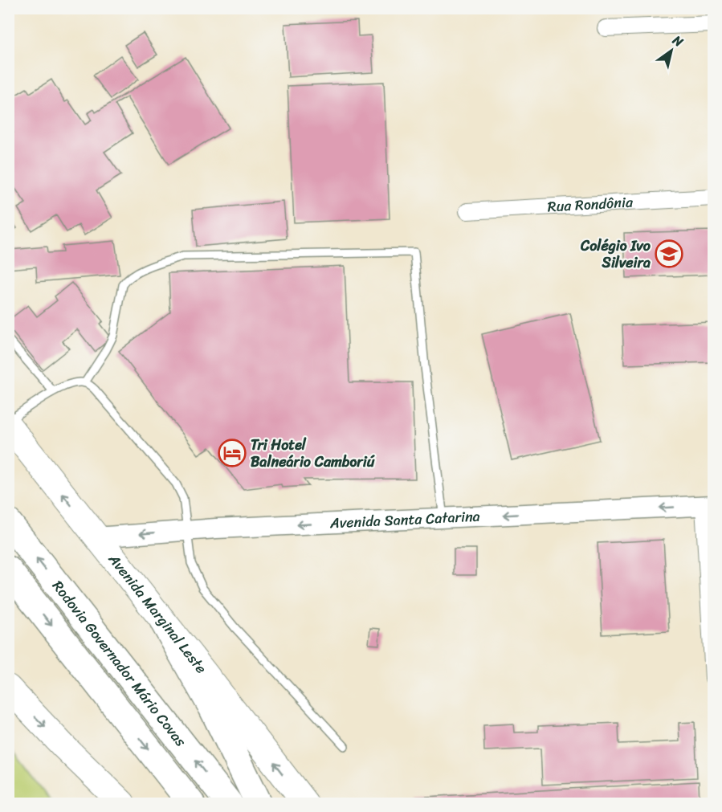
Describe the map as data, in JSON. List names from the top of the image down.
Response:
{
  "streets": {
    "highway": ["Rodovia Governador Mário Covas"],
    "main road": ["Avenida Marginal Leste"],
    "street": ["Rua Rondônia", "Avenida Santa Catarina"]
  },
  "crossings": [
    ["Avenida Santa Catarina", "Avenida Marginal Leste"]
  ],
  "one_way": ["Avenida Santa Catarina"],
  "places": {
    "school or university": ["Colégio Ivo Silveira"],
    "hotel": ["Tri Hotel Balneário Camboriú"]
  },
  "north": "top right"
}
